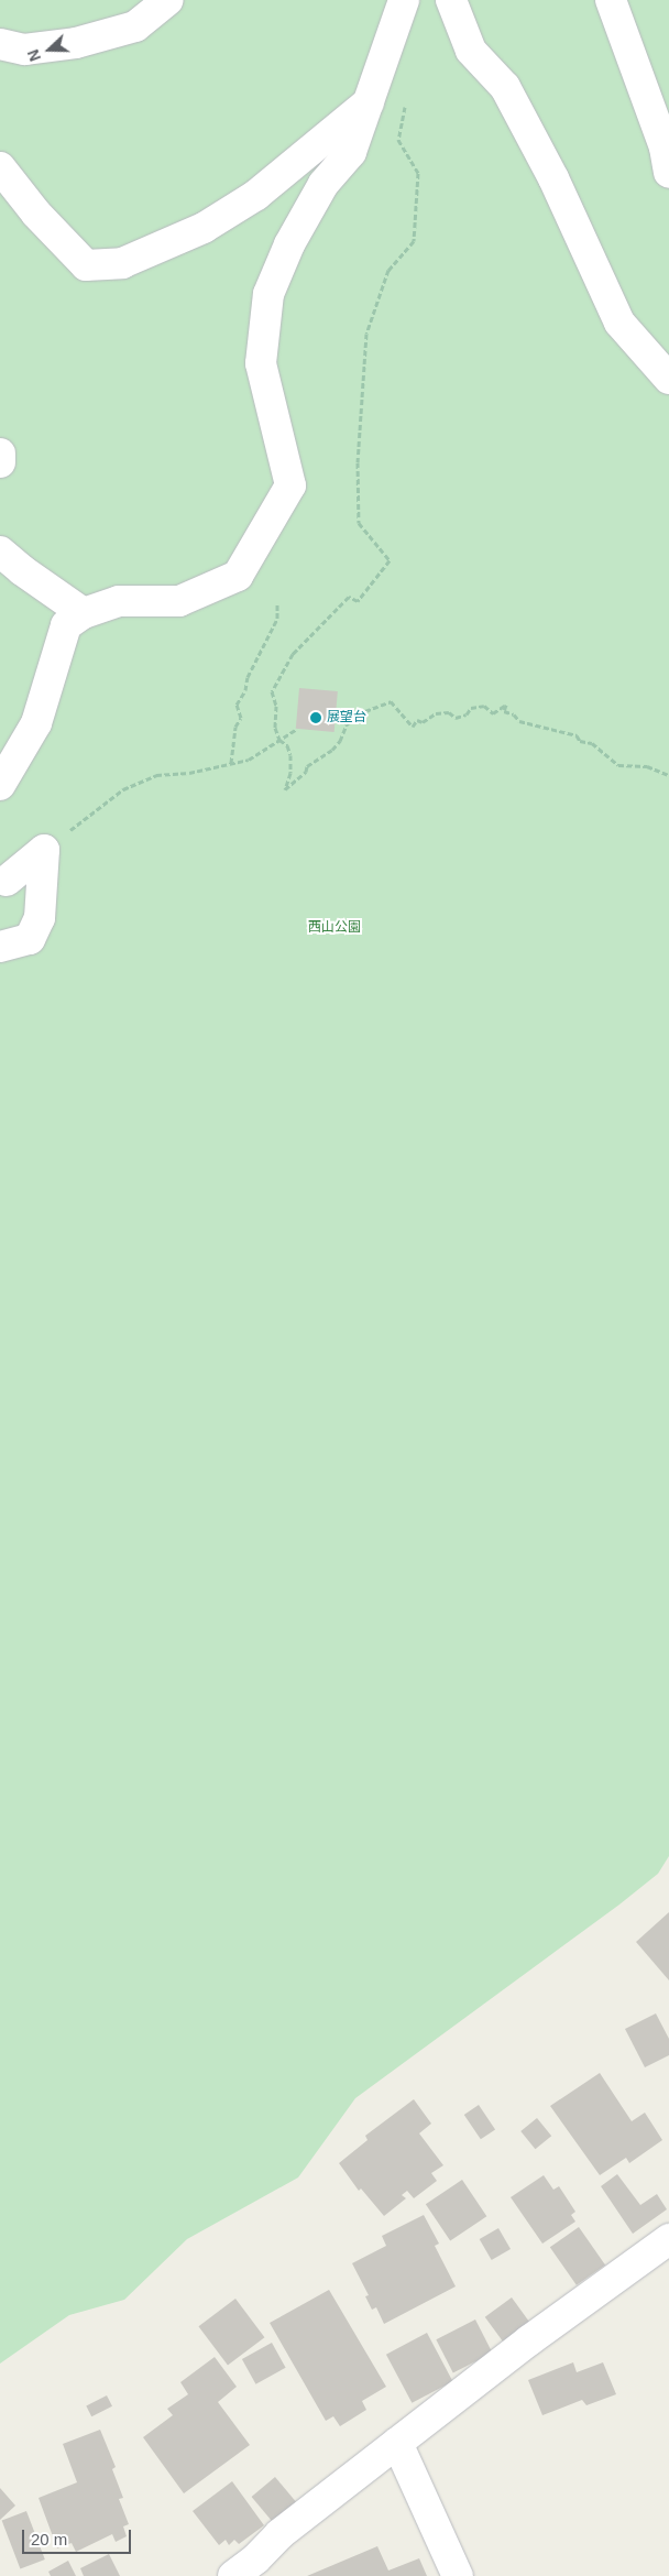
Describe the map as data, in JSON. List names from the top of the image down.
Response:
{
  "parks": ["西山公園"],
  "places": ["展望台"],
  "scale_bar": "20 m",
  "north": "left"
}
